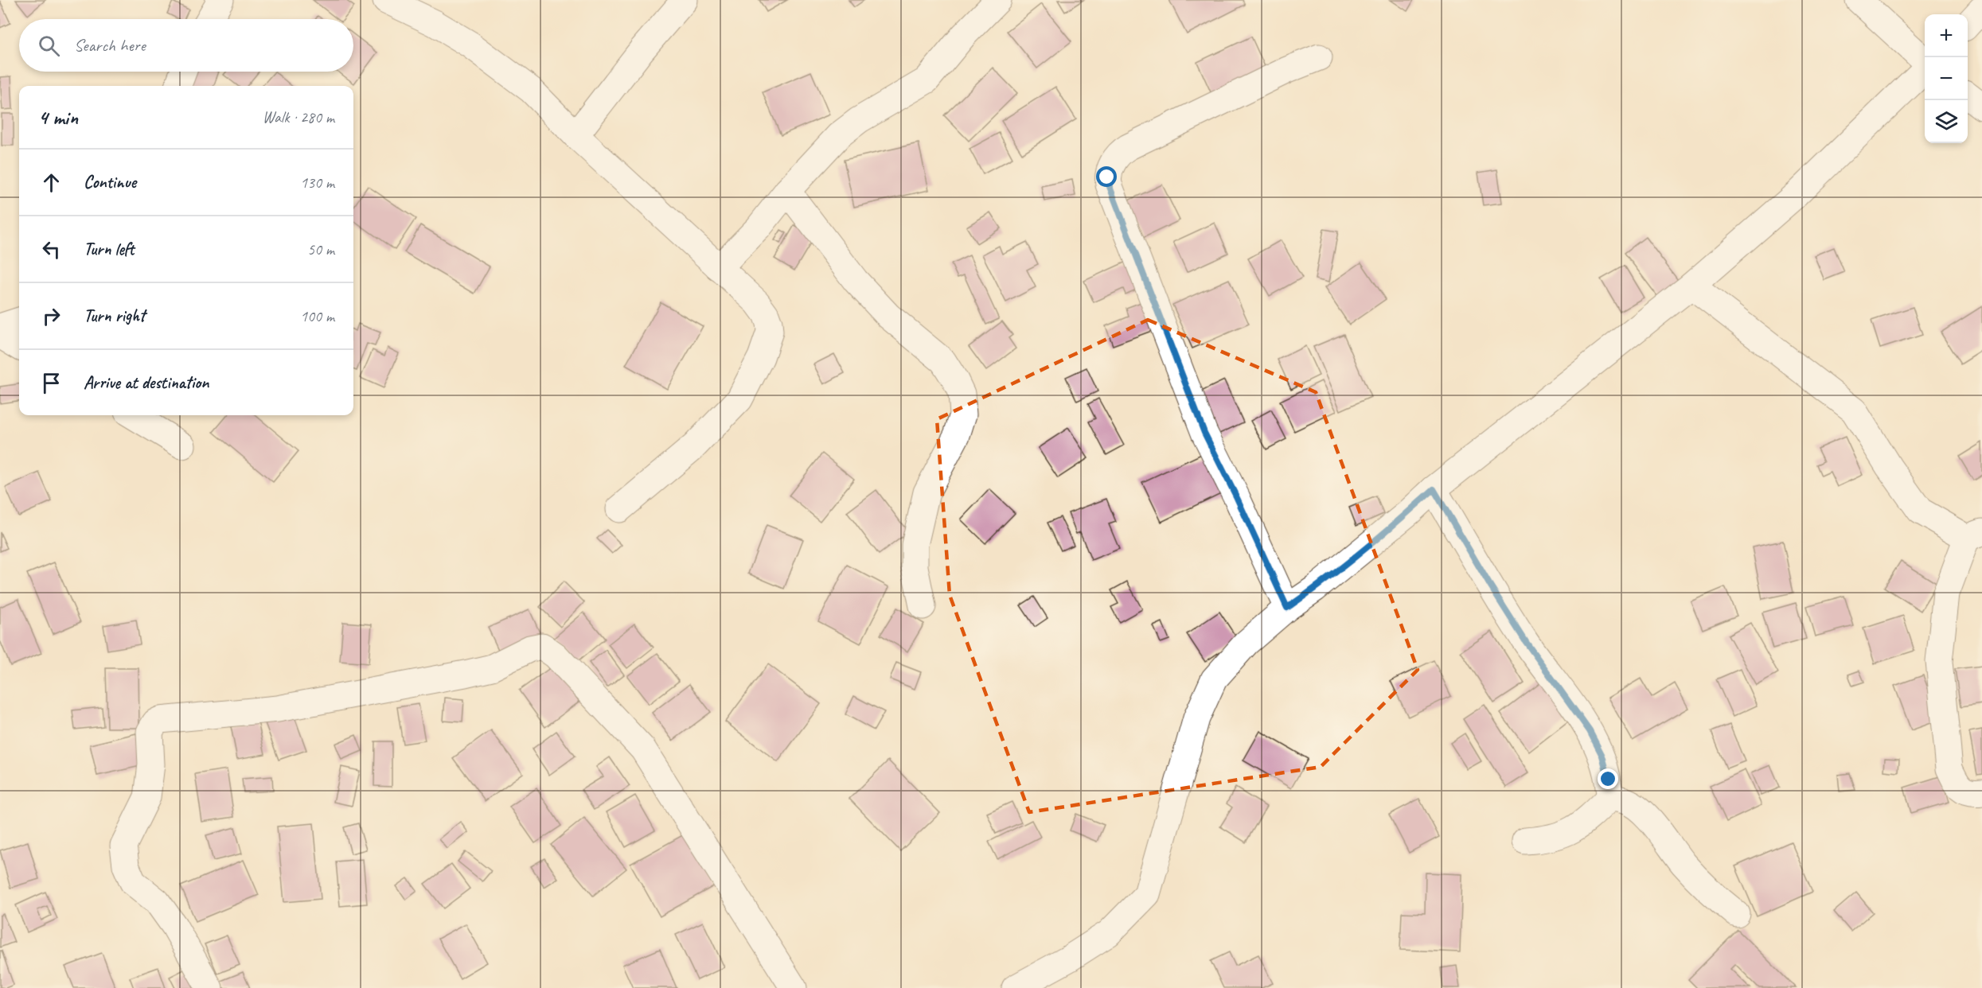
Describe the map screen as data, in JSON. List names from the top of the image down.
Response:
{
  "page": {
    "map_buttons": ["+", "−"],
    "search": "Search here",
    "heading": ["4 min", "Walk · 280 m"],
    "list": [
      ["Continue", "130 m"],
      ["Turn left", "50 m"],
      ["Turn right", "100 m"],
      "Arrive at destination"
    ]
  }
}
